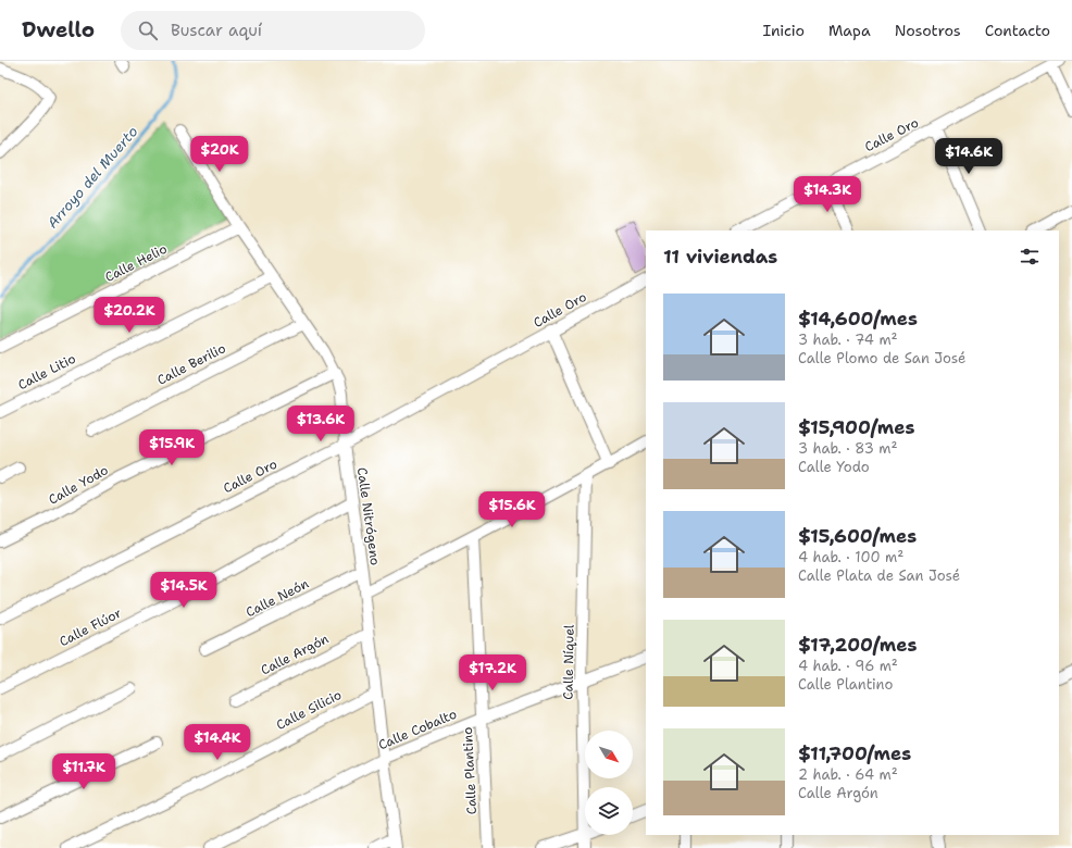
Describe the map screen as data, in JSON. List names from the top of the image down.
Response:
{
  "streets": {
    "street": [
      "Calle Oro",
      "Calle Helio",
      "Calle Berilio",
      "Calle Litio",
      "Calle Yodo",
      "Calle Nitrógeno",
      "Calle Neón",
      "Calle Flúor",
      "Calle Argón",
      "Calle Níquel",
      "Calle Silicio",
      "Calle Cobalto",
      "Calle Plantino"
    ]
  },
  "crossings": [
    ["Calle Oro", "Calle Nitrógeno"],
    ["Calle Helio", "Calle Nitrógeno"],
    ["Calle Berilio", "Calle Nitrógeno"],
    ["Calle Litio", "Calle Nitrógeno"],
    ["Calle Yodo", "Calle Nitrógeno"],
    ["Calle Nitrógeno", "Calle Neón"],
    ["Calle Nitrógeno", "Calle Flúor"],
    ["Calle Nitrógeno", "Calle Argón"],
    ["Calle Nitrógeno", "Calle Silicio"],
    ["Calle Nitrógeno", "Calle Cobalto"],
    ["Calle Níquel", "Calle Cobalto"],
    ["Calle Cobalto", "Calle Plantino"]
  ],
  "water": ["Arroyo del Muerto"],
  "north": "bottom right",
  "page": {
    "header": "Dwello",
    "search": "Buscar aquí",
    "nav": [
      "Inicio",
      "Mapa",
      "Nosotros",
      "Contacto"
    ],
    "price": [
      "$20K",
      "$14.6K",
      "$14.3K",
      "$20.2K",
      "$13.6K",
      "$15.9K",
      "$15.6K",
      "$14.5K",
      "$17.2K",
      "$14.4K",
      "$11.7K"
    ],
    "heading": "11 viviendas",
    "list": [
      {
        "name": "$14,600/mes",
        "note": "3 hab. · 74 m² · Calle Plomo de San José"
      },
      {
        "name": "$15,900/mes",
        "note": "3 hab. · 83 m² · Calle Yodo"
      },
      {
        "name": "$15,600/mes",
        "note": "4 hab. · 100 m² · Calle Plata de San José"
      },
      {
        "name": "$17,200/mes",
        "note": "4 hab. · 96 m² · Calle Plantino"
      },
      {
        "name": "$11,700/mes",
        "note": "2 hab. · 64 m² · Calle Argón"
      }
    ]
  }
}
